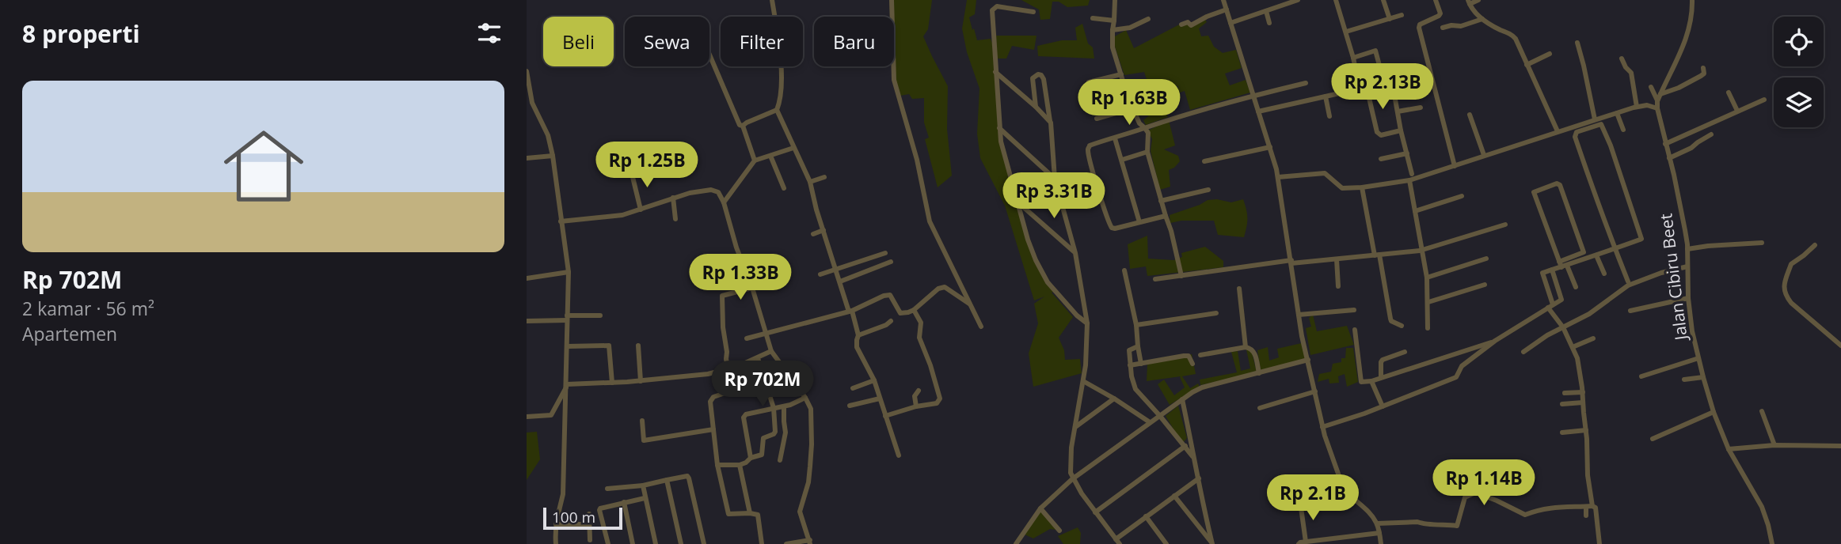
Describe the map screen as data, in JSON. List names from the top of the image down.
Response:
{
  "streets": {
    "street": ["Jalan Cibiru Beet"]
  },
  "scale_bar": "100 m",
  "page": {
    "heading": "8 properti",
    "chip": [
      "Beli",
      "Sewa",
      "Filter",
      "Baru"
    ],
    "price": [
      "Rp 2.13B",
      "Rp 1.63B",
      "Rp 1.25B",
      "Rp 3.31B",
      "Rp 1.33B",
      "Rp 702M",
      "Rp 1.14B",
      "Rp 2.1B"
    ],
    "list": [
      {
        "name": "Rp 702M",
        "note": "2 kamar · 56 m² · Apartemen"
      }
    ],
    "scale": "100 m"
  }
}
